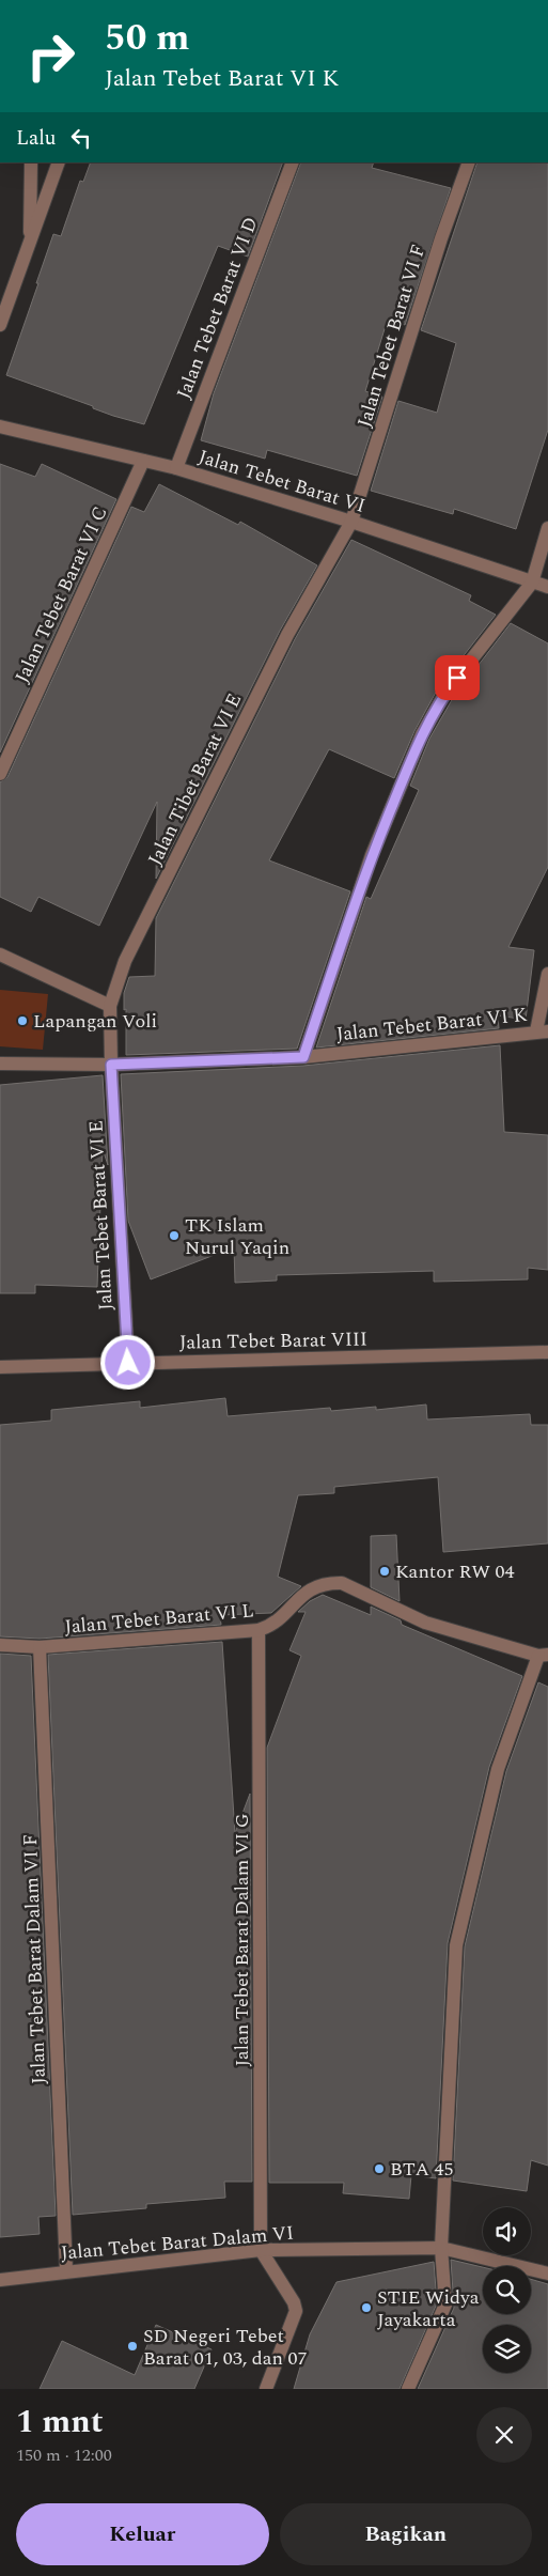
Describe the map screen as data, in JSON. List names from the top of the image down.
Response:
{
  "streets": {
    "street": [
      "Jalan Tebet Barat VI D",
      "Jalan Tebet Barat VI F",
      "Jalan Tebet Barat VI",
      "Jalan Tebet Barat VI C",
      "Jalan Tibet Barat VI E",
      "Jalan Tebet Barat VI K",
      "Jalan Tebet Barat VI E",
      "Jalan Tebet Barat VIII",
      "Jalan Tebet Barat VI L",
      "Jalan Tebet Barat Dalam VI G",
      "Jalan Tebet Barat Dalam VI F",
      "Jalan Tebet Barat Dalam VI"
    ]
  },
  "crossings": [
    ["Jalan Tebet Barat VI D", "Jalan Tebet Barat VI"],
    ["Jalan Tebet Barat VI F", "Jalan Tebet Barat VI"],
    ["Jalan Tebet Barat VI F", "Jalan Tibet Barat VI E"],
    ["Jalan Tebet Barat VI", "Jalan Tebet Barat VI C"],
    ["Jalan Tebet Barat VI", "Jalan Tibet Barat VI E"],
    ["Jalan Tibet Barat VI E", "Jalan Tebet Barat VI K"],
    ["Jalan Tibet Barat VI E", "Jalan Tebet Barat VI E"],
    ["Jalan Tebet Barat VI K", "Jalan Tebet Barat VI E"],
    ["Jalan Tebet Barat VI E", "Jalan Tebet Barat VIII"],
    ["Jalan Tebet Barat VI L", "Jalan Tebet Barat Dalam VI G"],
    ["Jalan Tebet Barat VI L", "Jalan Tebet Barat Dalam VI F"],
    ["Jalan Tebet Barat Dalam VI G", "Jalan Tebet Barat Dalam VI"],
    ["Jalan Tebet Barat Dalam VI F", "Jalan Tebet Barat Dalam VI"]
  ],
  "places": [
    "Lapangan Voli",
    "TK Islam Nurul Yaqin",
    "Kantor RW 04",
    "BTA 45",
    "STIE Widya Jayakarta",
    "SD Negeri Tebet Barat 01, 03, dan 07"
  ],
  "page": {
    "turn": ["50 m", "Jalan Tebet Barat VI K"],
    "then": "Lalu",
    "heading": ["1 mnt", "150 m · 12:00"],
    "buttons": ["Keluar", "Bagikan"]
  }
}
